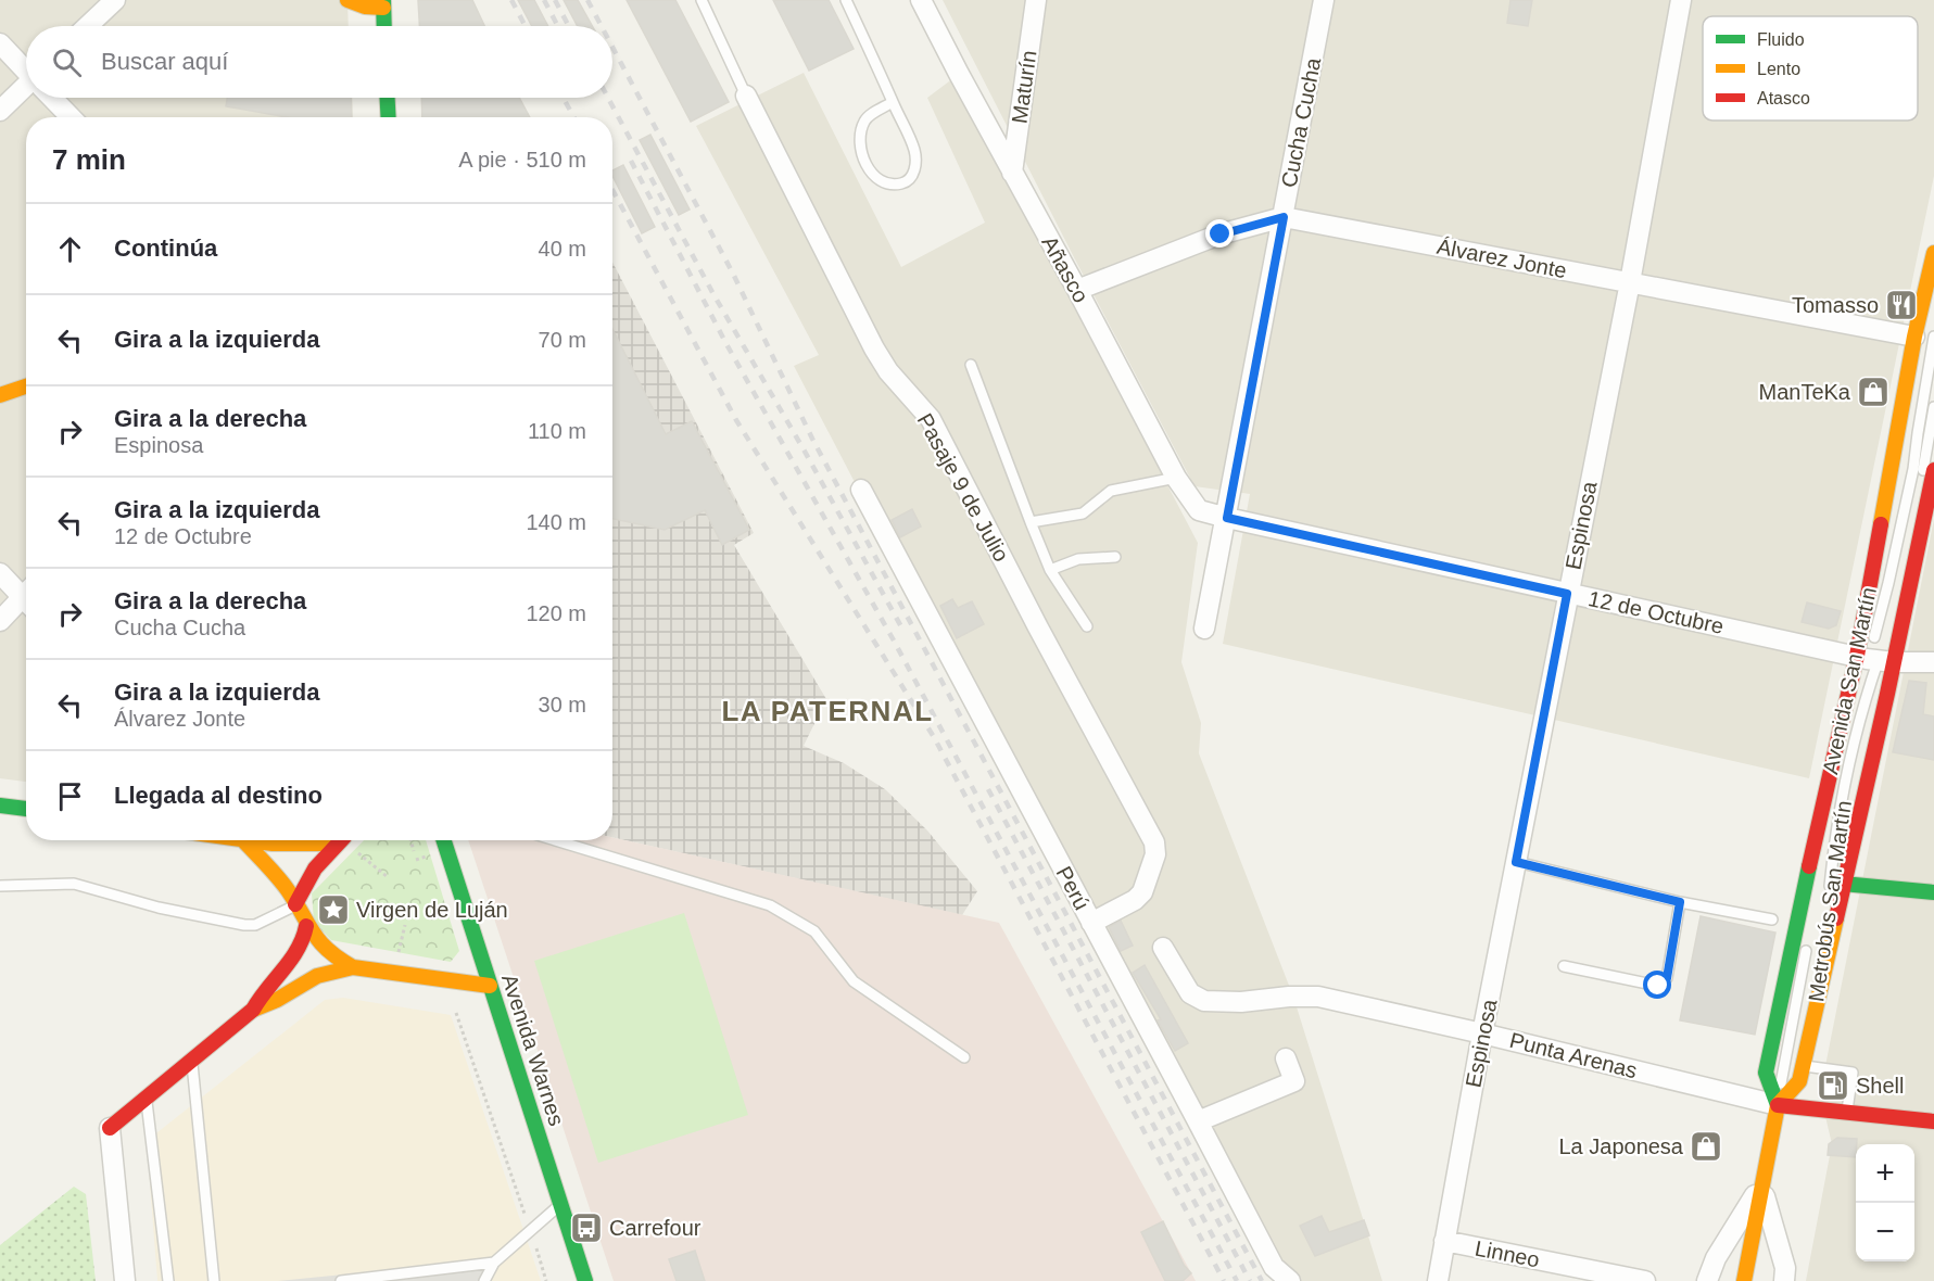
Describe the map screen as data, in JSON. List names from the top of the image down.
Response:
{
  "streets": {
    "main road": ["Avenida San Martín", "Avenida Warnes", "Punta Arenas"],
    "street": [
      "Maturín",
      "Cucha Cucha",
      "Álvarez Jonte",
      "Añasco",
      "Pasaje 9 de Julio",
      "Espinosa",
      "12 de Octubre",
      "Perú",
      "Linneo"
    ],
    "lane": ["Metrobús San Martín"]
  },
  "crossings": [
    ["Maturín", "Añasco"],
    ["Cucha Cucha", "Álvarez Jonte"],
    ["Cucha Cucha", "Añasco"],
    ["Cucha Cucha", "12 de Octubre"],
    ["Álvarez Jonte", "Añasco"],
    ["Álvarez Jonte", "Espinosa"],
    ["Álvarez Jonte", "Avenida San Martín"],
    ["Álvarez Jonte", "Metrobús San Martín"],
    ["Añasco", "12 de Octubre"],
    ["Pasaje 9 de Julio", "Perú"],
    ["Espinosa", "12 de Octubre"],
    ["Espinosa", "Punta Arenas"],
    ["Espinosa", "Linneo"],
    ["12 de Octubre", "Avenida San Martín"],
    ["12 de Octubre", "Metrobús San Martín"],
    ["Avenida San Martín", "Metrobús San Martín"],
    ["Avenida San Martín", "Punta Arenas"],
    ["Metrobús San Martín", "Punta Arenas"]
  ],
  "districts": ["LA PATERNAL"],
  "places": {
    "restaurant": ["Tomasso"],
    "shop": ["ManTeKa", "La Japonesa"],
    "place": ["Virgen de Luján"],
    "fuel station": ["Shell"],
    "bus stop": ["Carrefour"]
  },
  "legend": ["Fluido", "Lento", "Atasco"],
  "page": {
    "search": "Buscar aquí",
    "heading": ["7 min", "A pie · 510 m"],
    "list": [
      ["Continúa", "40 m"],
      ["Gira a la izquierda", "70 m"],
      ["Gira a la derecha", "Espinosa", "110 m"],
      ["Gira a la izquierda", "12 de Octubre", "140 m"],
      ["Gira a la derecha", "Cucha Cucha", "120 m"],
      ["Gira a la izquierda", "Álvarez Jonte", "30 m"],
      "Llegada al destino"
    ],
    "map_buttons": ["+", "−"]
  }
}
